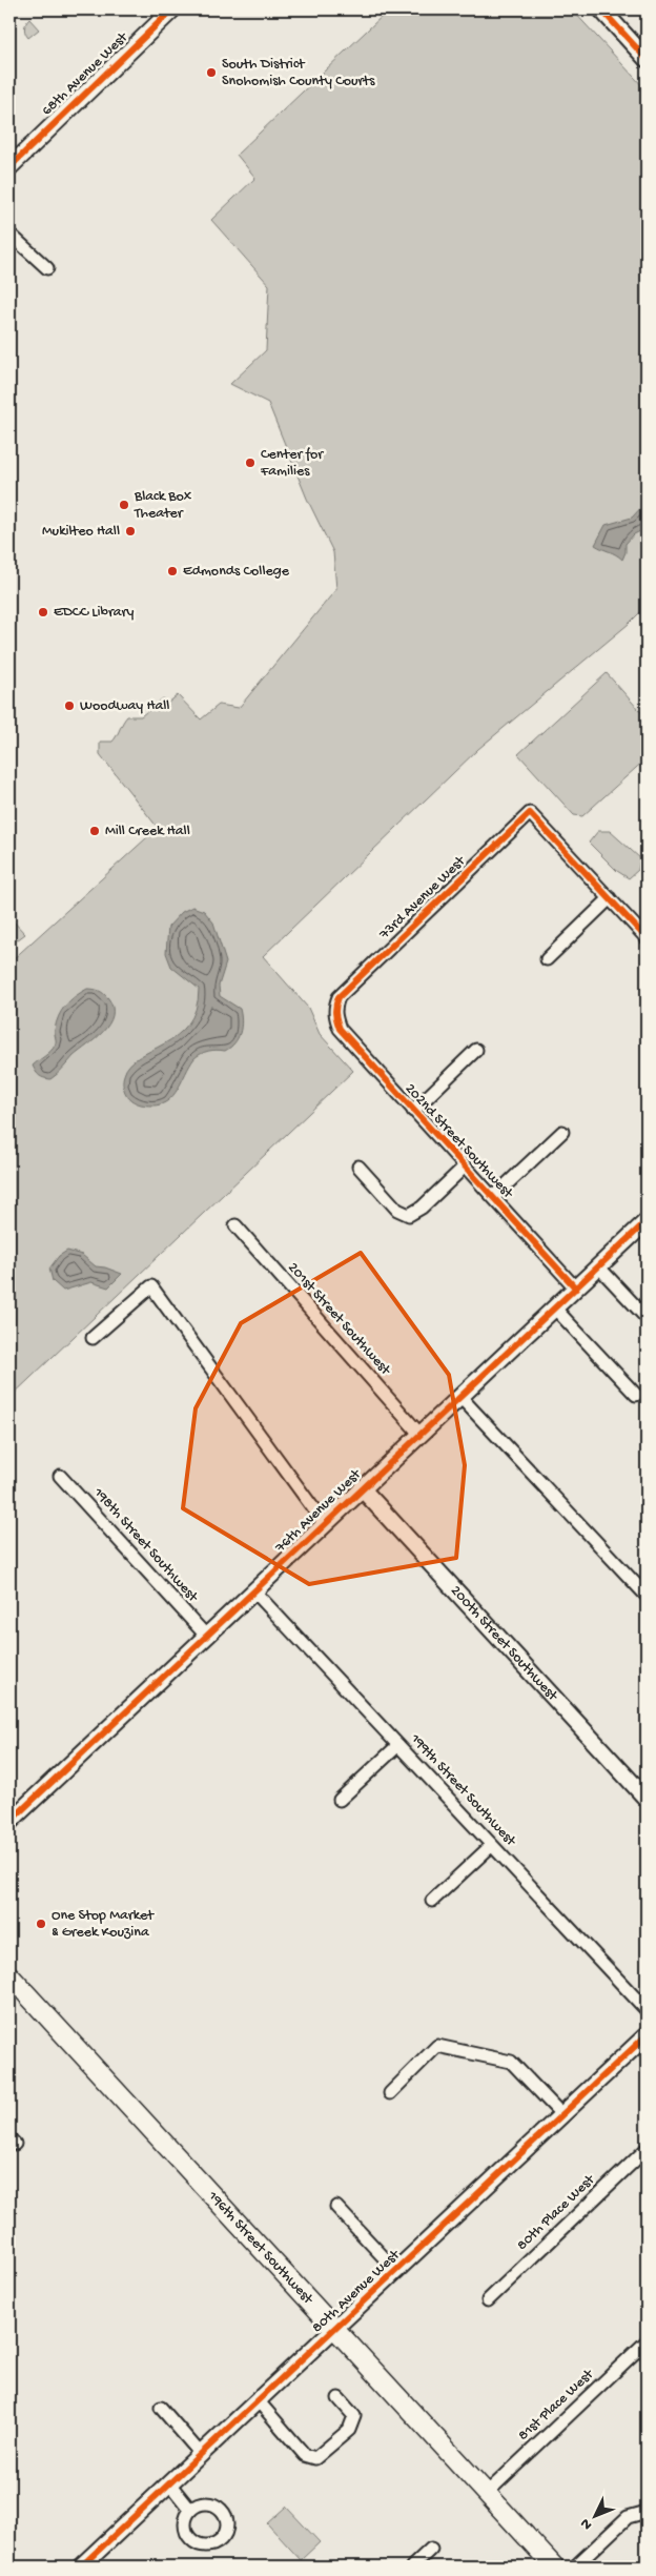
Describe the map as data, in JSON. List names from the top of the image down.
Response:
{
  "streets": {
    "main road": ["196th Street Southwest"],
    "street": [
      "68th Avenue West",
      "73rd Avenue West",
      "202nd Street Southwest",
      "201st Street Southwest",
      "76th Avenue West",
      "198th Street Southwest",
      "200th Street Southwest",
      "199th Street Southwest",
      "80th Place West",
      "80th Avenue West",
      "81st Place West"
    ]
  },
  "crossings": [
    ["73rd Avenue West", "202nd Street Southwest"],
    ["202nd Street Southwest", "76th Avenue West"],
    ["201st Street Southwest", "76th Avenue West"],
    ["76th Avenue West", "198th Street Southwest"],
    ["76th Avenue West", "200th Street Southwest"],
    ["76th Avenue West", "199th Street Southwest"],
    ["196th Street Southwest", "80th Avenue West"],
    ["196th Street Southwest", "81st Place West"]
  ],
  "places": [
    "South District Snohomish County Courts",
    "Center for Families",
    "Black Box Theater",
    "Mukilteo Hall",
    "Edmonds College",
    "EDCC Library",
    "Woodway Hall",
    "Mill Creek Hall",
    "One Stop Market & Greek Kouzina"
  ],
  "north": "bottom left"
}
